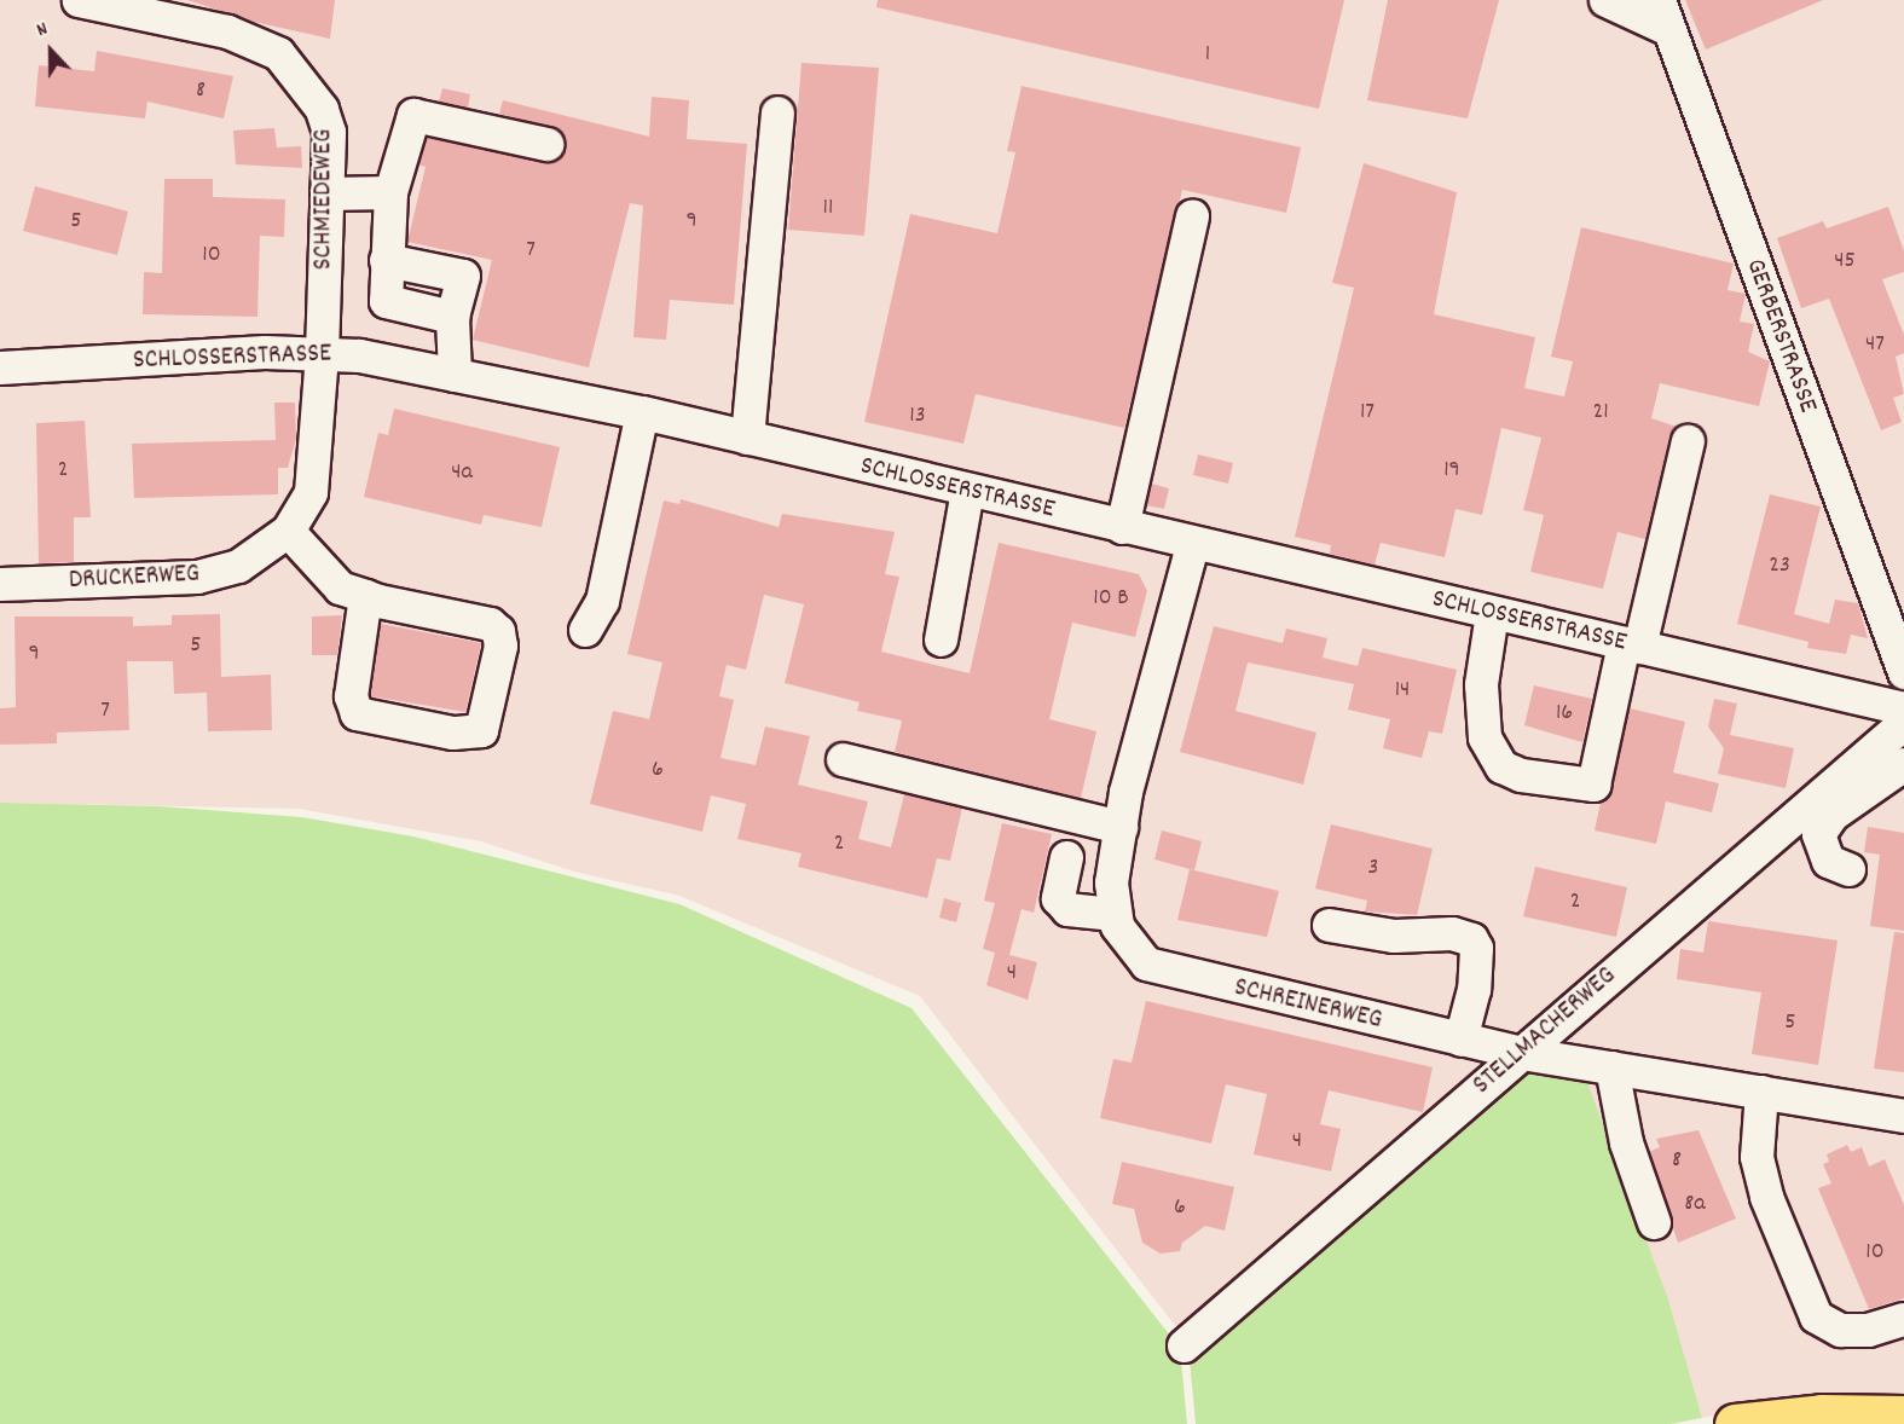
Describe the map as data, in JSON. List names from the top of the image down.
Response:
{
  "streets": {
    "street": [
      "SCHMIEDEWEG",
      "GERBERSTRASSE",
      "SCHLOSSERSTRASSE",
      "DRUCKERWEG",
      "SCHREINERWEG",
      "STELLMACHERWEG"
    ]
  },
  "crossings": [
    ["SCHMIEDEWEG", "SCHLOSSERSTRASSE"],
    ["SCHMIEDEWEG", "DRUCKERWEG"],
    ["SCHLOSSERSTRASSE", "DRUCKERWEG"],
    ["SCHLOSSERSTRASSE", "SCHREINERWEG"],
    ["SCHREINERWEG", "STELLMACHERWEG"]
  ],
  "house_numbers": [
    "1",
    "8",
    "11",
    "5",
    "9",
    "7",
    "10",
    "45",
    "47",
    "17",
    "21",
    "13",
    "2",
    "19",
    "4a",
    "23",
    "10 B",
    "5",
    "9",
    "14",
    "7",
    "16",
    "6",
    "2",
    "3",
    "2",
    "4",
    "5",
    "4",
    "8",
    "8a",
    "6",
    "10"
  ],
  "north": "top"
}
